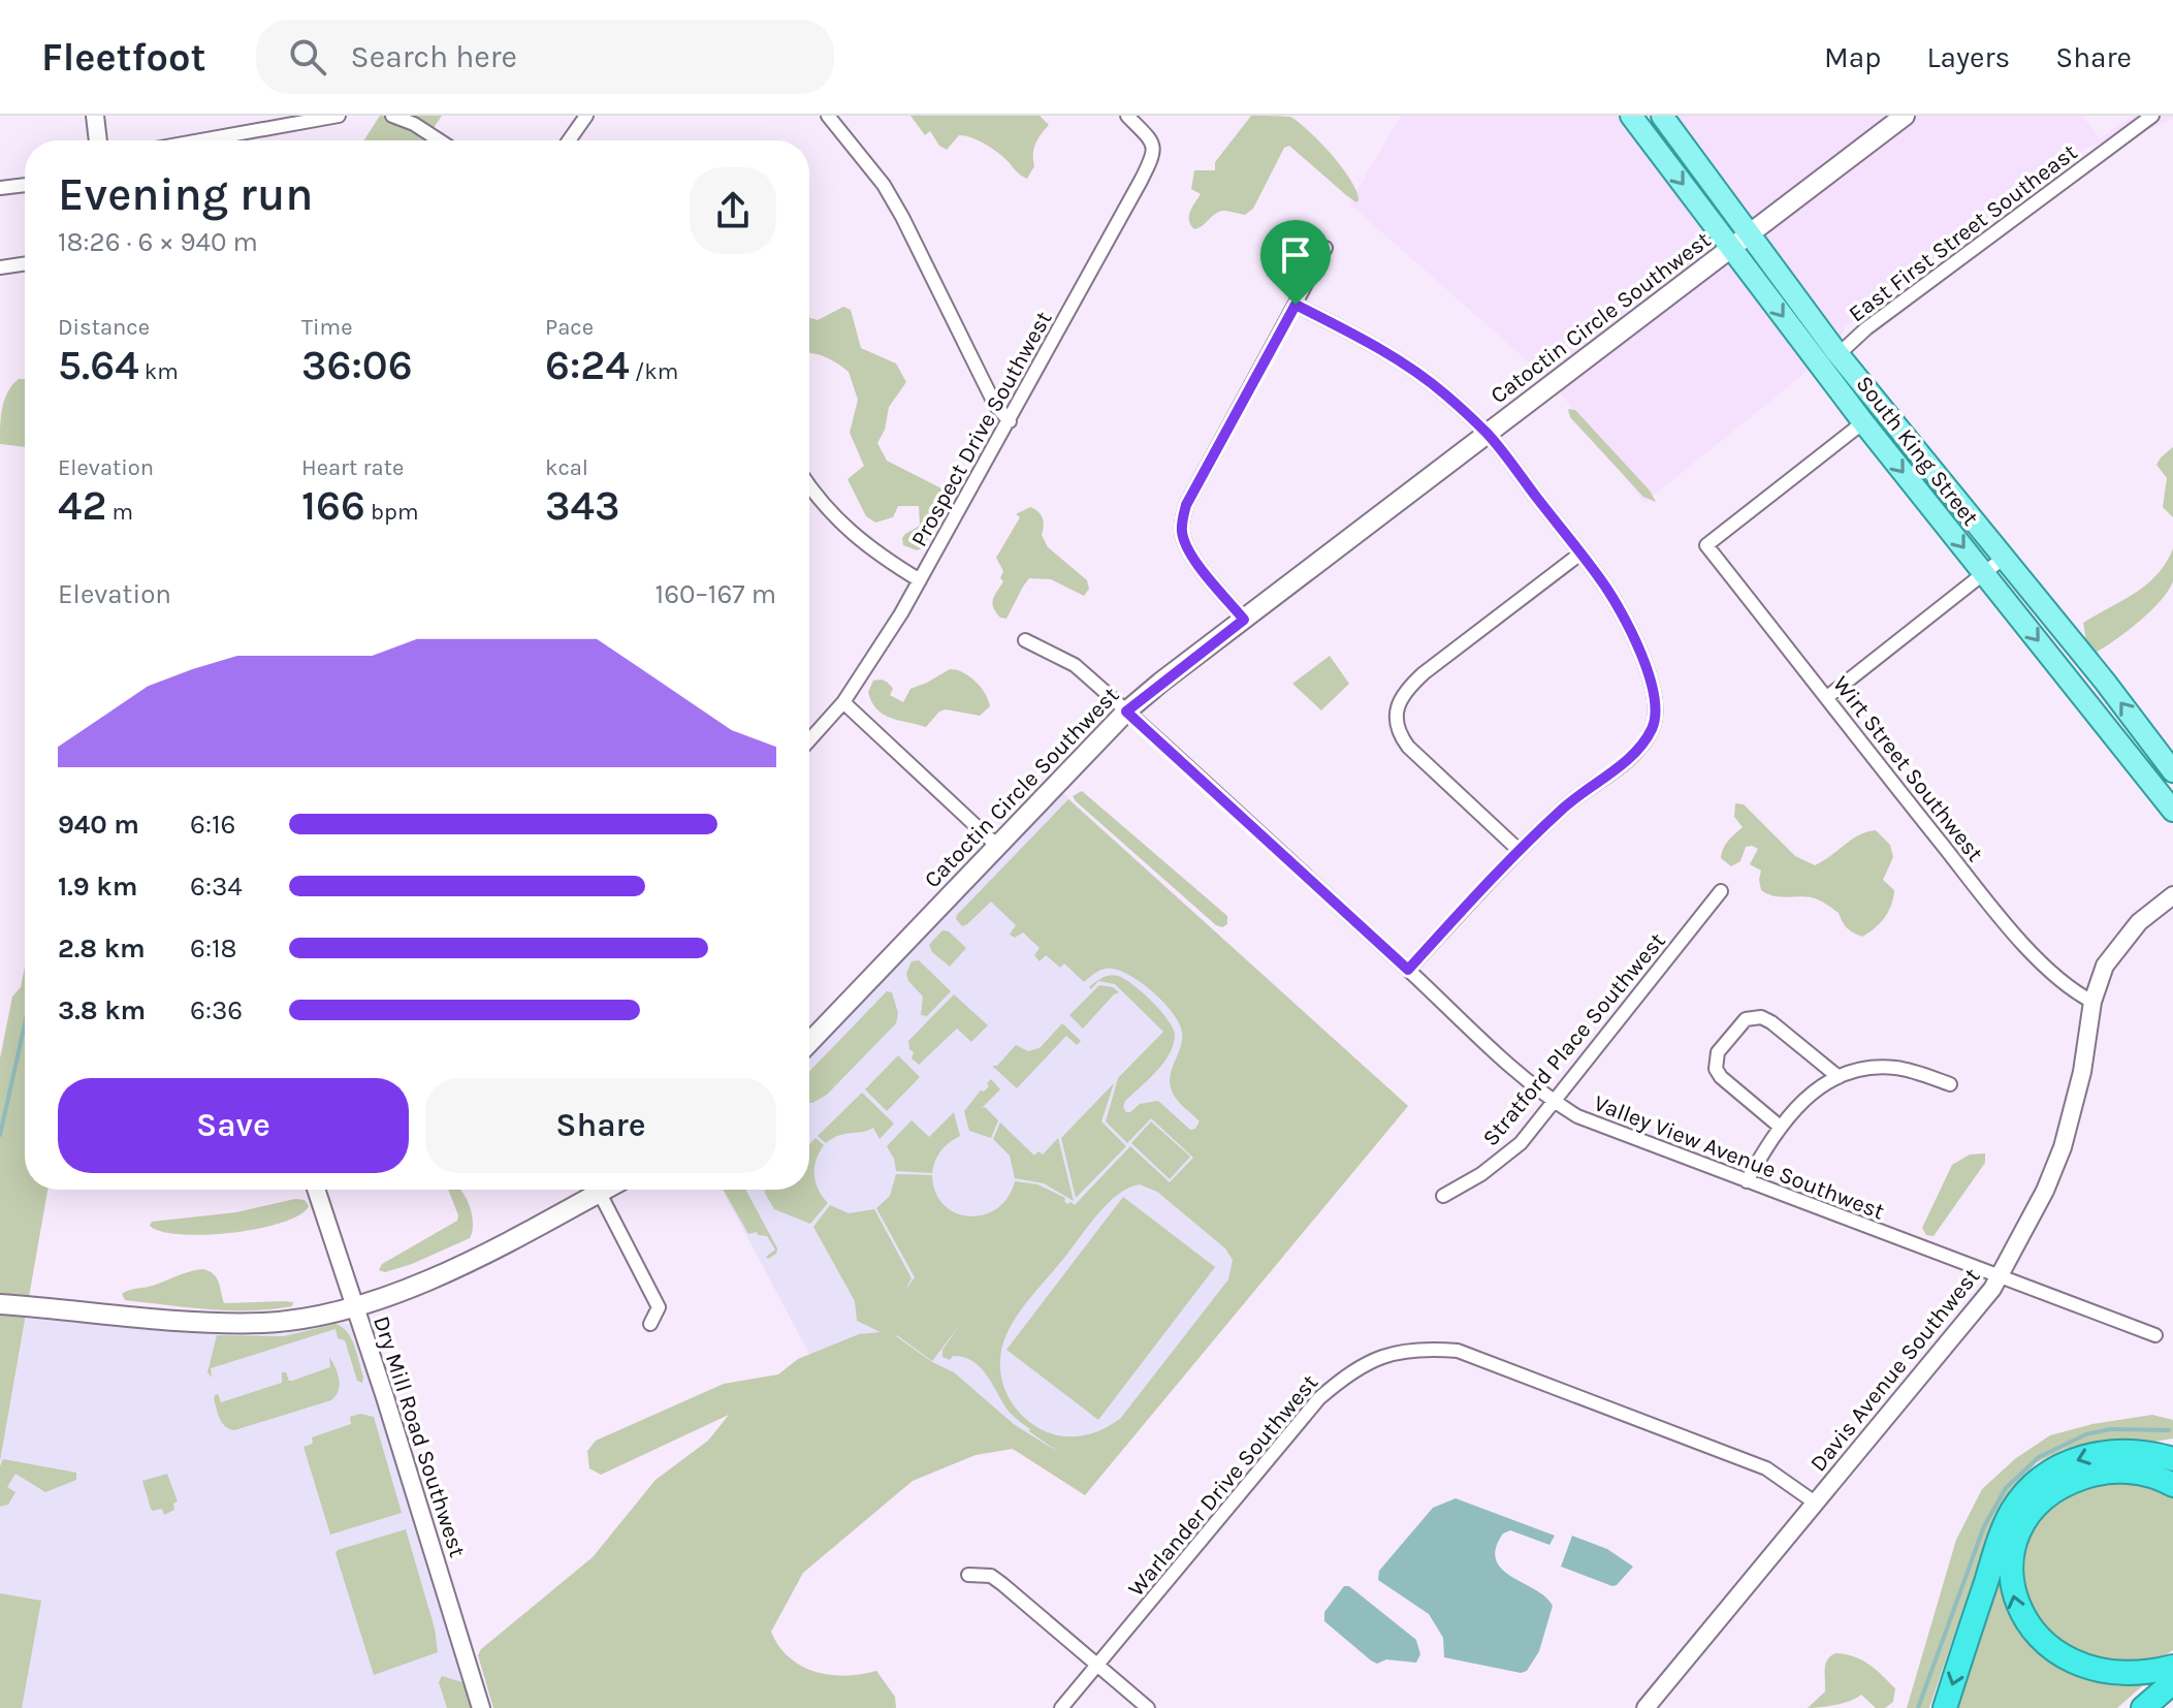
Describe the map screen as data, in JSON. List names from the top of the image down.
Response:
{
  "streets": {
    "main road": ["Catoctin Circle Southwest", "South King Street"],
    "street": [
      "East First Street Southeast",
      "Prospect Drive Southwest",
      "Wirt Street Southwest",
      "Stratford Place Southwest",
      "Valley View Avenue Southwest",
      "Davis Avenue Southwest",
      "Dry Mill Road Southwest",
      "Warlander Drive Southwest"
    ]
  },
  "crossings": [
    ["East First Street Southeast", "South King Street"],
    ["Catoctin Circle Southwest", "South King Street"],
    ["Catoctin Circle Southwest", "Valley View Avenue Southwest"],
    ["South King Street", "Wirt Street Southwest"],
    ["Wirt Street Southwest", "Davis Avenue Southwest"],
    ["Stratford Place Southwest", "Valley View Avenue Southwest"],
    ["Valley View Avenue Southwest", "Davis Avenue Southwest"],
    ["Davis Avenue Southwest", "Warlander Drive Southwest"]
  ],
  "page": {
    "header": "Fleetfoot",
    "search": "Search here",
    "nav": ["Map", "Layers", "Share"],
    "heading": ["Evening run", "18:26 · 6 × 940 m"],
    "stats": [
      ["Distance", "5.64 km"],
      ["Time", "36:06"],
      ["Pace", "6:24 /km"],
      ["Elevation", "42 m"],
      ["Heart rate", "166 bpm"],
      ["kcal", "343"]
    ],
    "chart": ["Elevation", "160–167 m"],
    "list": [
      {
        "name": "940 m",
        "note": "6:16"
      },
      {
        "name": "1.9 km",
        "note": "6:34"
      },
      {
        "name": "2.8 km",
        "note": "6:18"
      },
      {
        "name": "3.8 km",
        "note": "6:36"
      }
    ],
    "buttons": ["Save", "Share"]
  }
}
